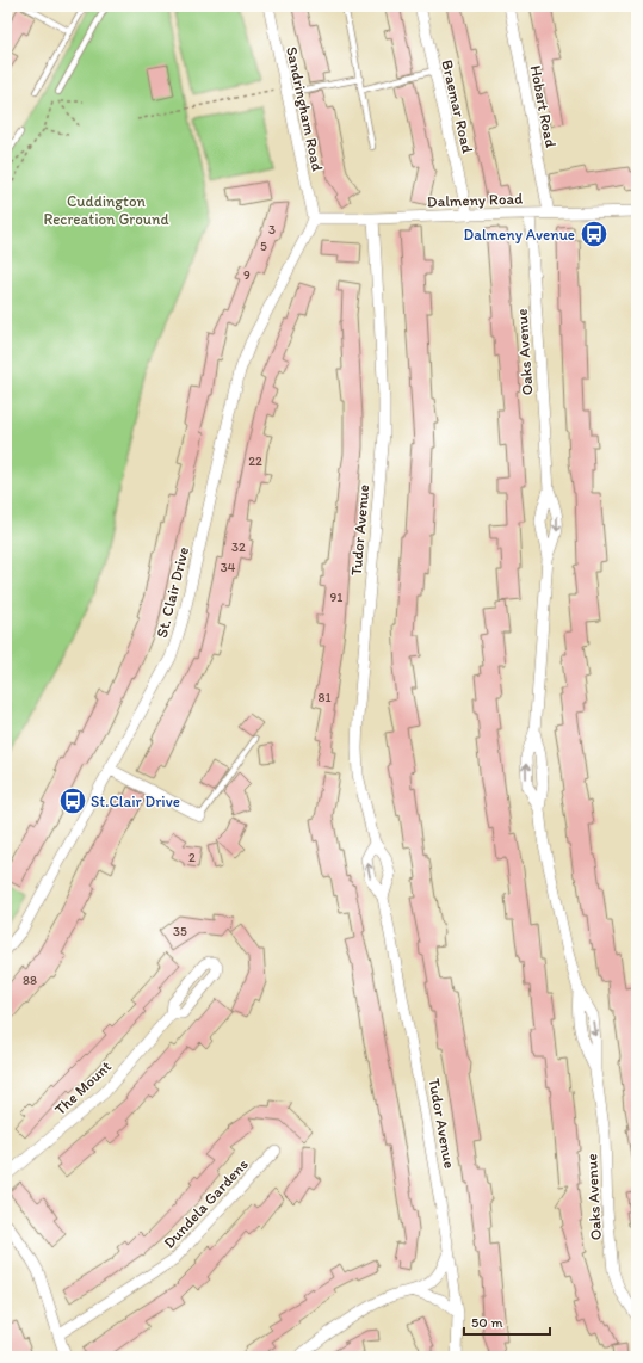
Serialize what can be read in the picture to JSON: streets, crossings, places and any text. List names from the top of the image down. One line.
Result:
{"streets":{"street":["Braemar Road","Hobart Road","Sandringham Road","Dalmeny Road","Oaks Avenue","Tudor Avenue","St. Clair Drive","The Mount","Dundela Gardens"]},"crossings":[["Braemar Road","Dalmeny Road"],["Hobart Road","Dalmeny Road"],["Sandringham Road","Dalmeny Road"],["Sandringham Road","St. Clair Drive"],["Dalmeny Road","Oaks Avenue"],["Dalmeny Road","Tudor Avenue"],["Dalmeny Road","St. Clair Drive"]],"parks":["Cuddington Recreation Ground"],"places":{"bus stop":["Dalmeny Avenue","St.Clair Drive"]},"house_numbers":["3","5","9","22","32","34","91","81","2","35","88"],"scale_bar":"50 m"}
